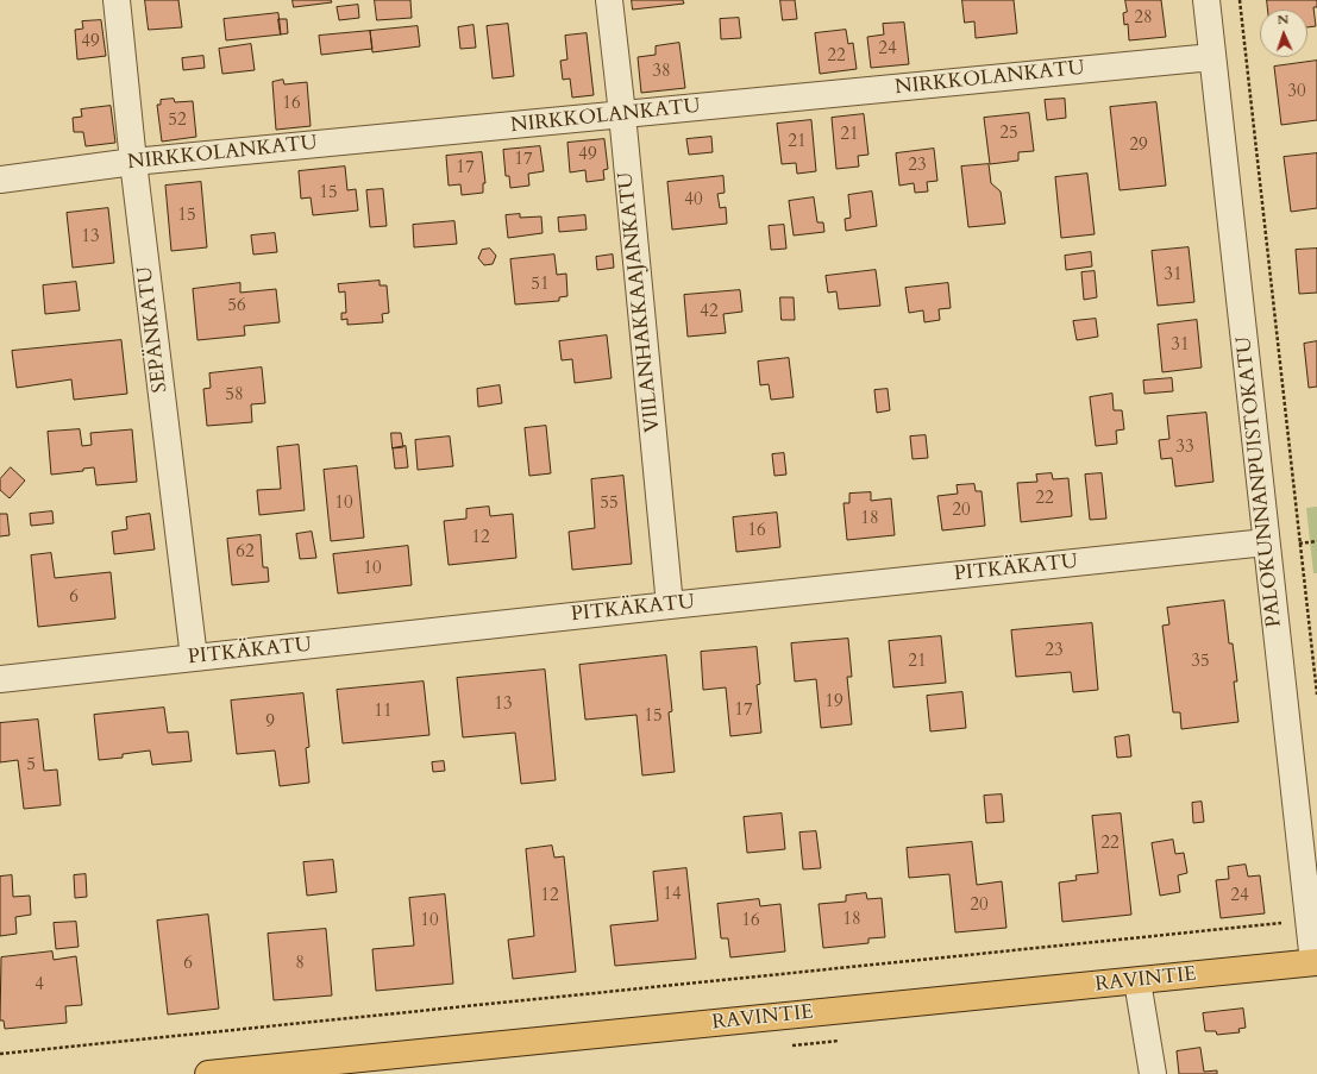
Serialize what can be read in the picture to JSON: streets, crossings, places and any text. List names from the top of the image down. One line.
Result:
{"streets":{"main road":["RAVINTIE"],"street":["NIRKKOLANKATU","VIILANHAKKAAJANKATU","SEPÄNKATU","PALOKUNNANPUISTOKATU","PITKÄKATU"]},"crossings":[["NIRKKOLANKATU","VIILANHAKKAAJANKATU"],["NIRKKOLANKATU","SEPÄNKATU"],["NIRKKOLANKATU","PALOKUNNANPUISTOKATU"],["VIILANHAKKAAJANKATU","PITKÄKATU"],["SEPÄNKATU","PITKÄKATU"],["PALOKUNNANPUISTOKATU","PITKÄKATU"],["PALOKUNNANPUISTOKATU","RAVINTIE"]],"house_numbers":["28","49","24","22","38","30","16","52","25","21","21","29","49","17","23","17","15","40","15","13","31","51","56","42","31","58","33","22","10","55","20","18","16","12","62","10","6","23","21","35","19","13","17","11","15","9","5","22","14","12","24","20","18","10","16","6","8","4"],"north":"top"}
